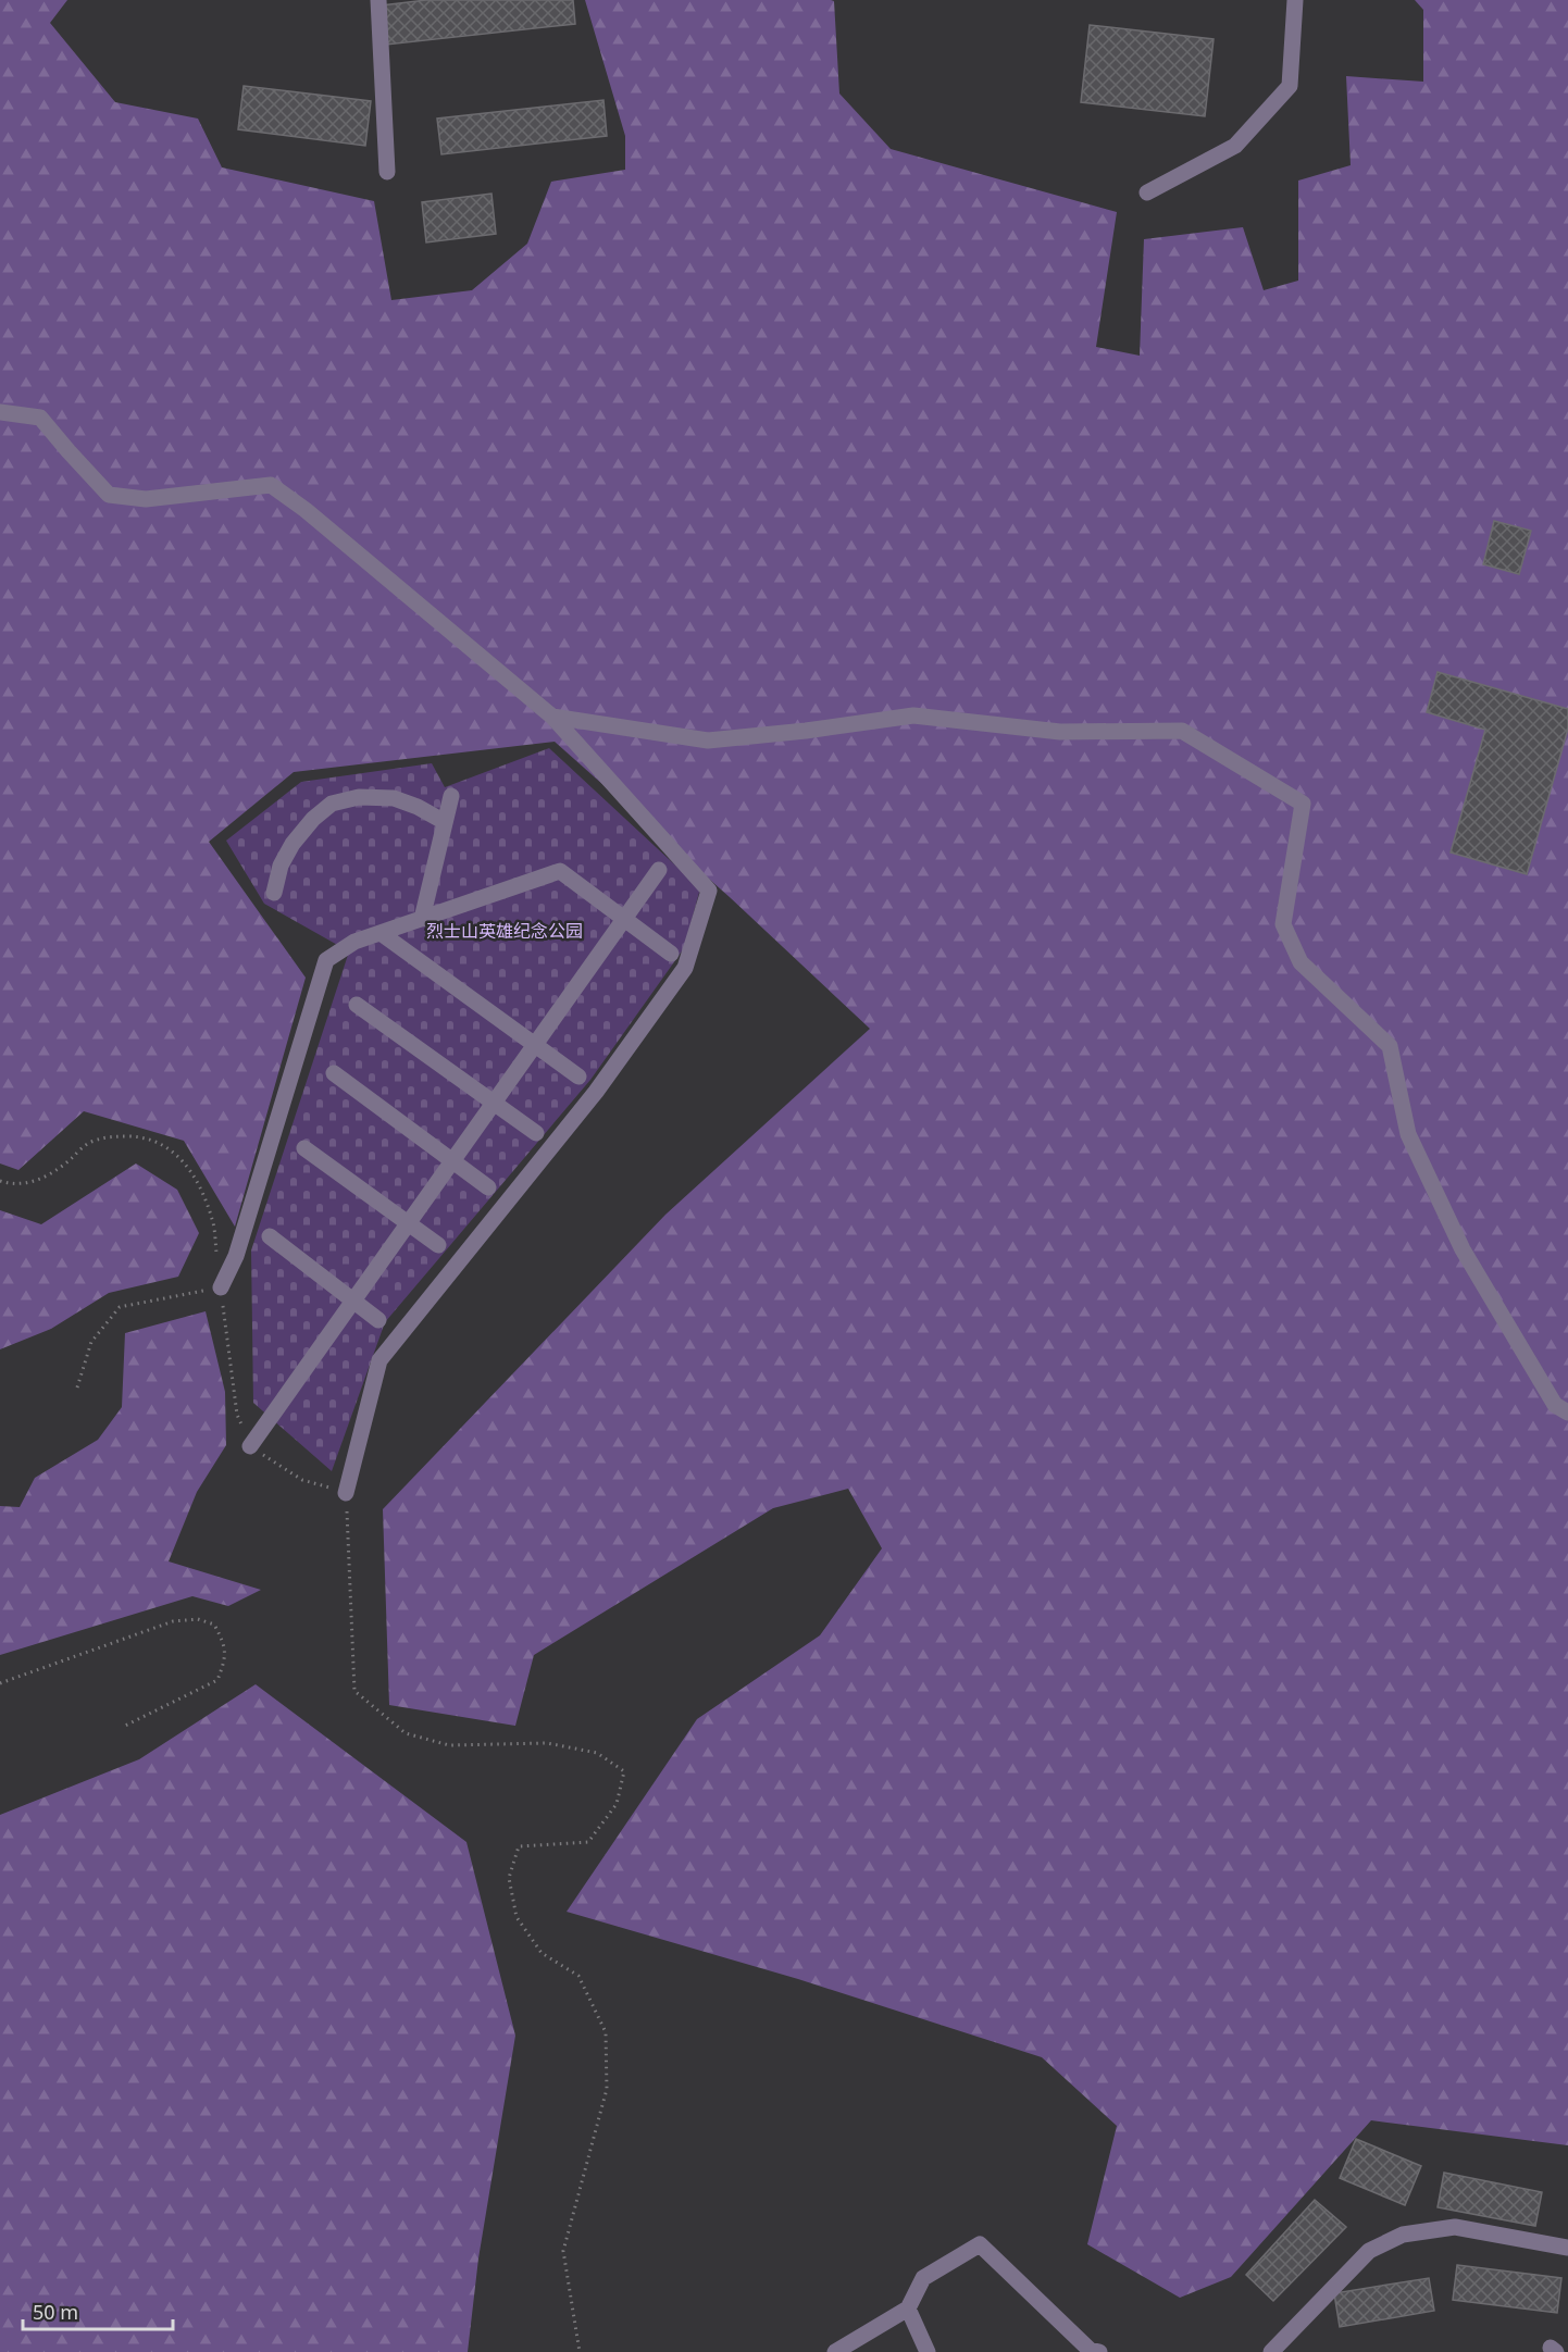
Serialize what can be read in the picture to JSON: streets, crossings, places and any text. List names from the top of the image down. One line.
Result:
{"parks":["烈士山英雄纪念公园"],"scale_bar":"50 m"}
